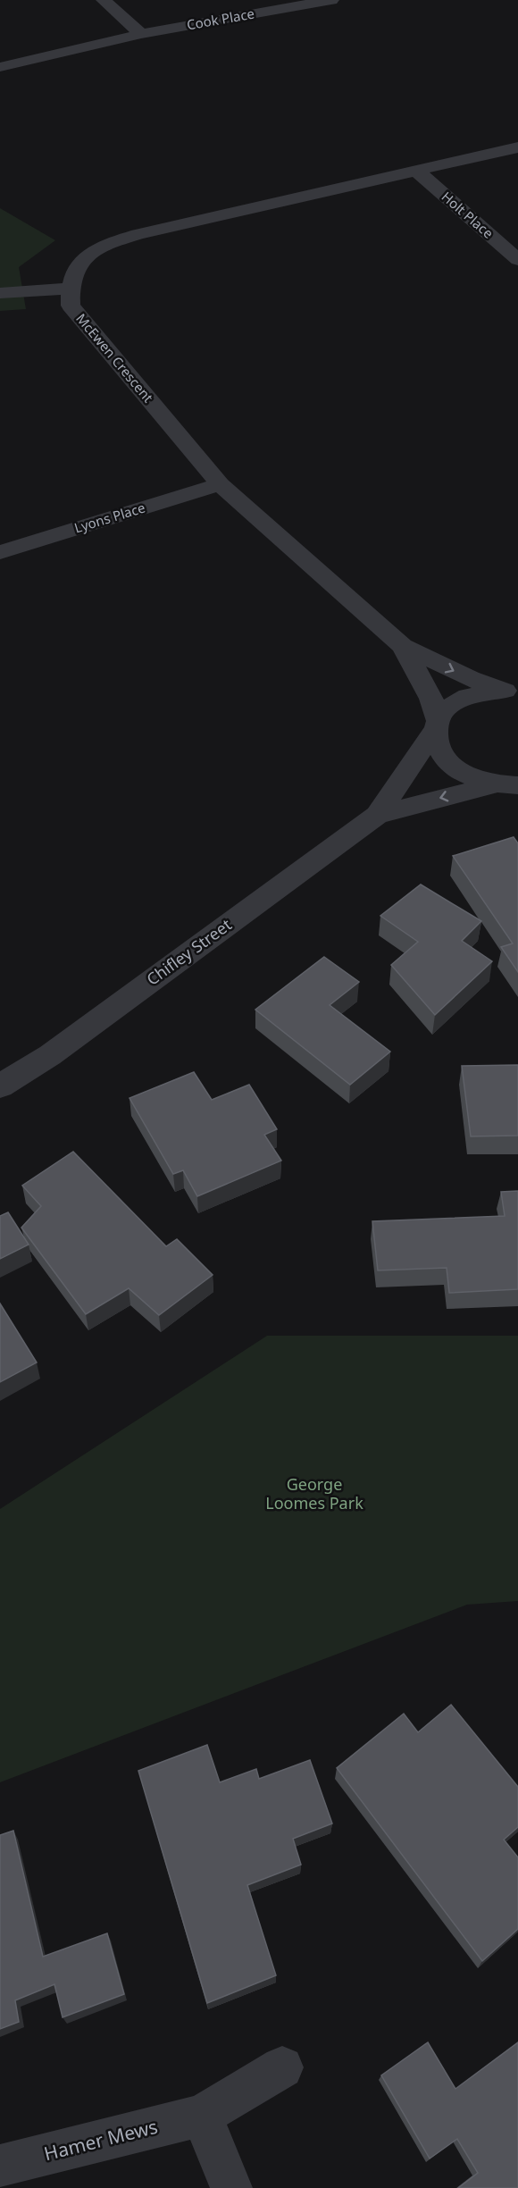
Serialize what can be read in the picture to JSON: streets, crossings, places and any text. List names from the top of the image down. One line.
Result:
{"streets":{"street":["Cook Place","Holt Place","McEwen Crescent","Lyons Place","Chifley Street","Hamer Mews"]},"crossings":[["McEwen Crescent","Lyons Place"],["McEwen Crescent","Chifley Street"]],"parks":["George Loomes Park"]}
